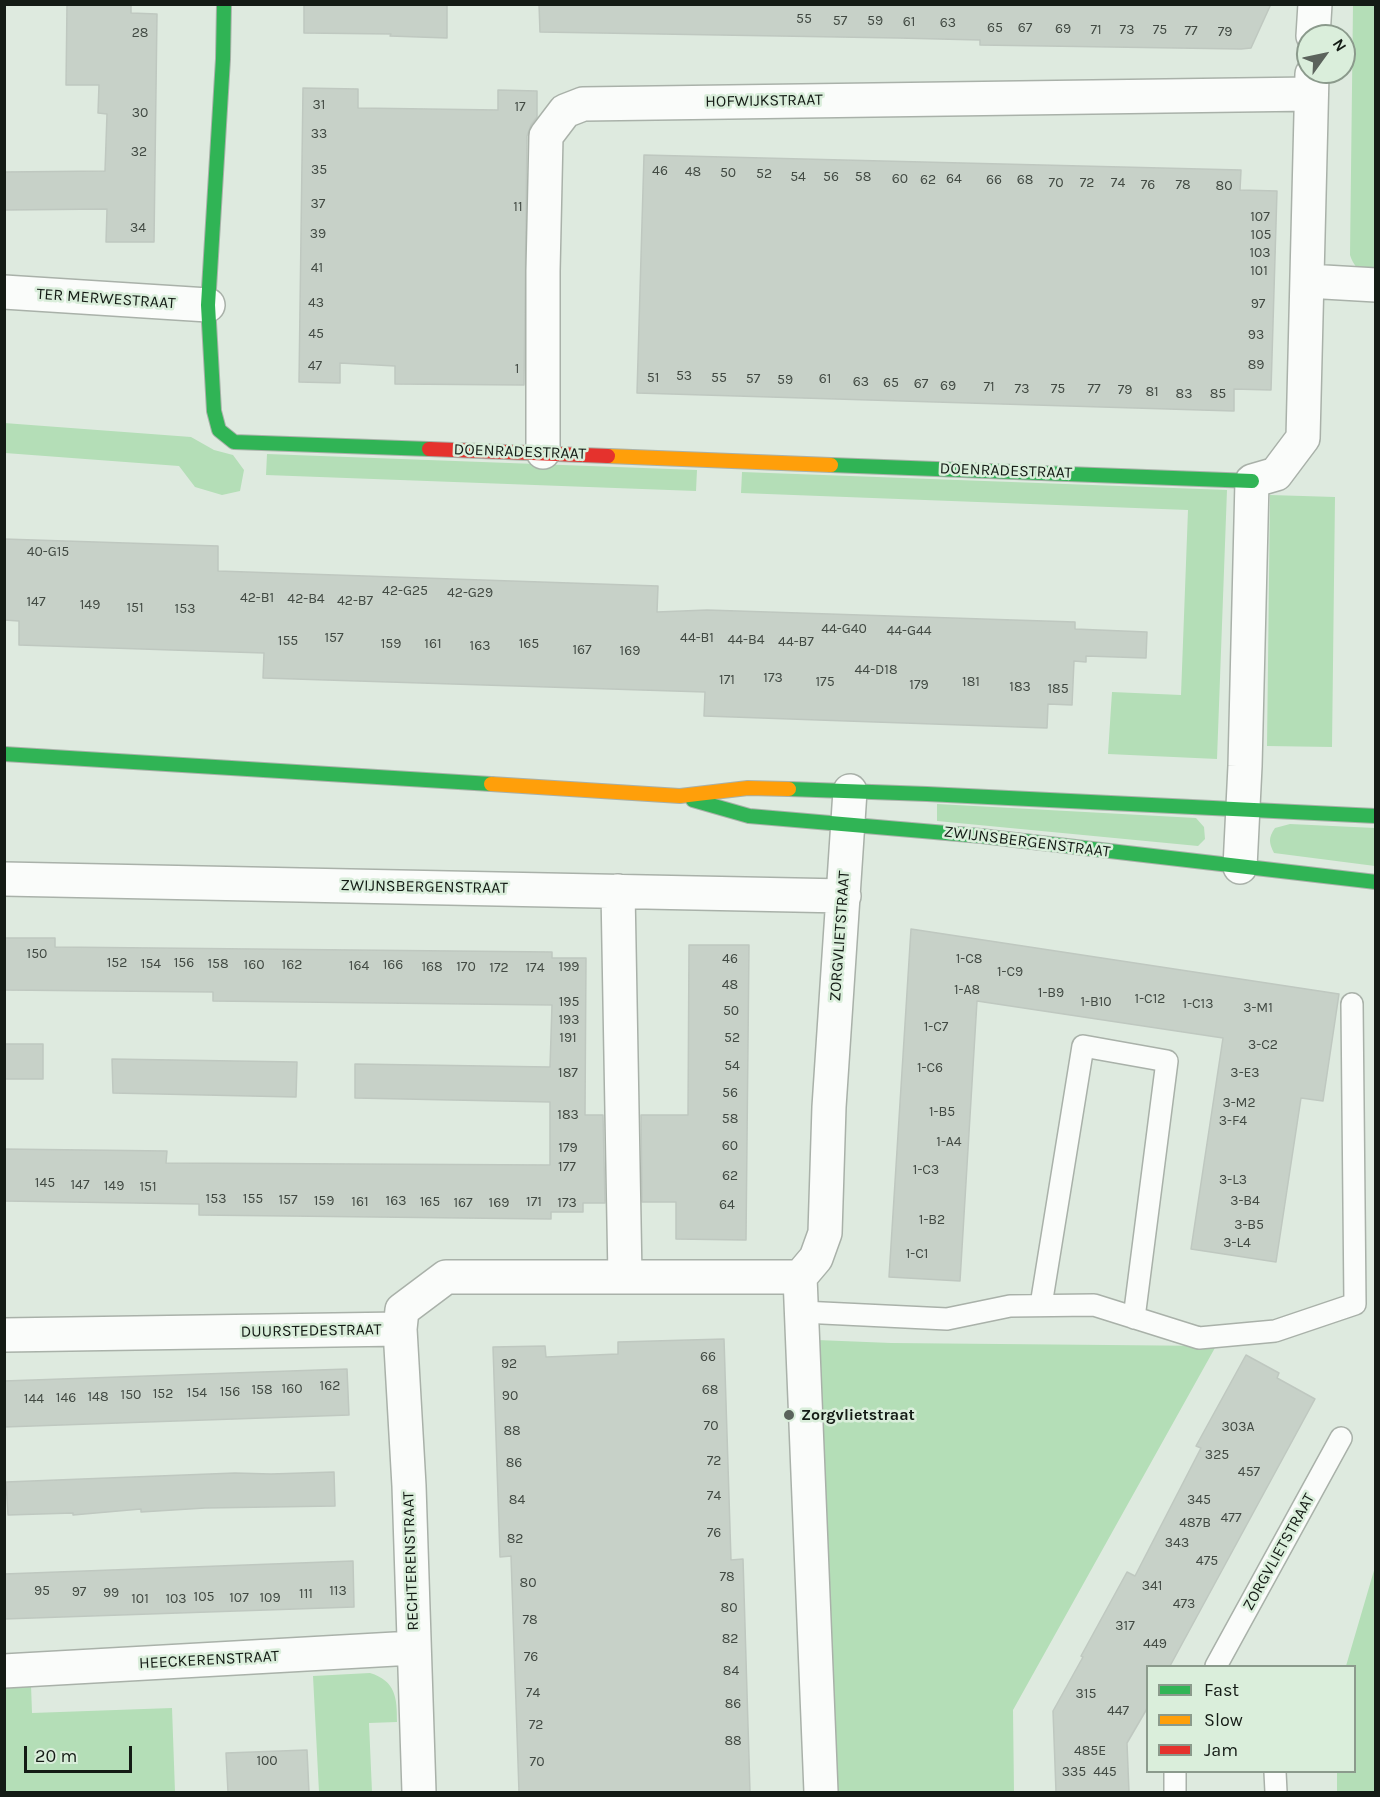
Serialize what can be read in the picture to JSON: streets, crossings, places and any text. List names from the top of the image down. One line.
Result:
{"streets":{"street":["HOFWIJKSTRAAT","TER MERWESTRAAT","DOENRADESTRAAT","ZWIJNSBERGENSTRAAT","ZORGVLIETSTRAAT","DUURSTEDESTRAAT","RECHTERENSTRAAT","HEECKERENSTRAAT"]},"crossings":[["HOFWIJKSTRAAT","DOENRADESTRAAT"],["TER MERWESTRAAT","DOENRADESTRAAT"],["ZWIJNSBERGENSTRAAT","ZORGVLIETSTRAAT"],["ZORGVLIETSTRAAT","DUURSTEDESTRAAT"],["DUURSTEDESTRAAT","RECHTERENSTRAAT"],["RECHTERENSTRAAT","HEECKERENSTRAAT"]],"places":["Zorgvlietstraat"],"house_numbers":["55","57","59","61","63","65","67","69","71","73","75","77","79","28","31","17","30","33","32","35","46","48","50","52","54","56","58","60","64","62","66","68","70","72","74","76","78","80","37","11","107","34","39","105","103","41","101","43","97","45","93","89","47","1","53","51","55","57","61","59","63","65","67","69","71","73","75","77","79","81","83","85","40-G15","42-G25","42-G29","42-B1","42-B4","42-B7","147","149","151","153","44-G40","44-G44","157","44-B1","44-B4","155","44-B7","159","161","165","163","167","169","44-D18","173","171","175","181","179","183","185","150","46","1-C8","152","156","154","158","160","162","166","164","168","170","199","172","174","1-C9","48","1-A8","1-B9","1-C12","195","1-B10","1-C13","3-M1","50","193","1-C7","191","52","3-C2","54","1-C6","187","3-E3","56","3-M2","1-B5","183","58","3-F4","1-A4","60","179","177","1-C3","62","3-L3","145","147","149","151","153","155","157","159","163","3-B4","161","165","171","167","169","173","64","1-B2","3-B5","3-L4","1-C1","66","92","162","160","158","68","156","154","152","150","90","148","146","144","70","303A","88","325","72","86","457","74","84","345","477","487B","76","82","343","475","78","80","341","95","113","97","99","111","105","107","109","101","103","473","80","78","317","82","449","76","84","74","315","86","447","72","88","485E","100","70","335","445"],"legend":["Fast","Slow","Jam"],"scale_bar":"20 m","north":"top right"}
